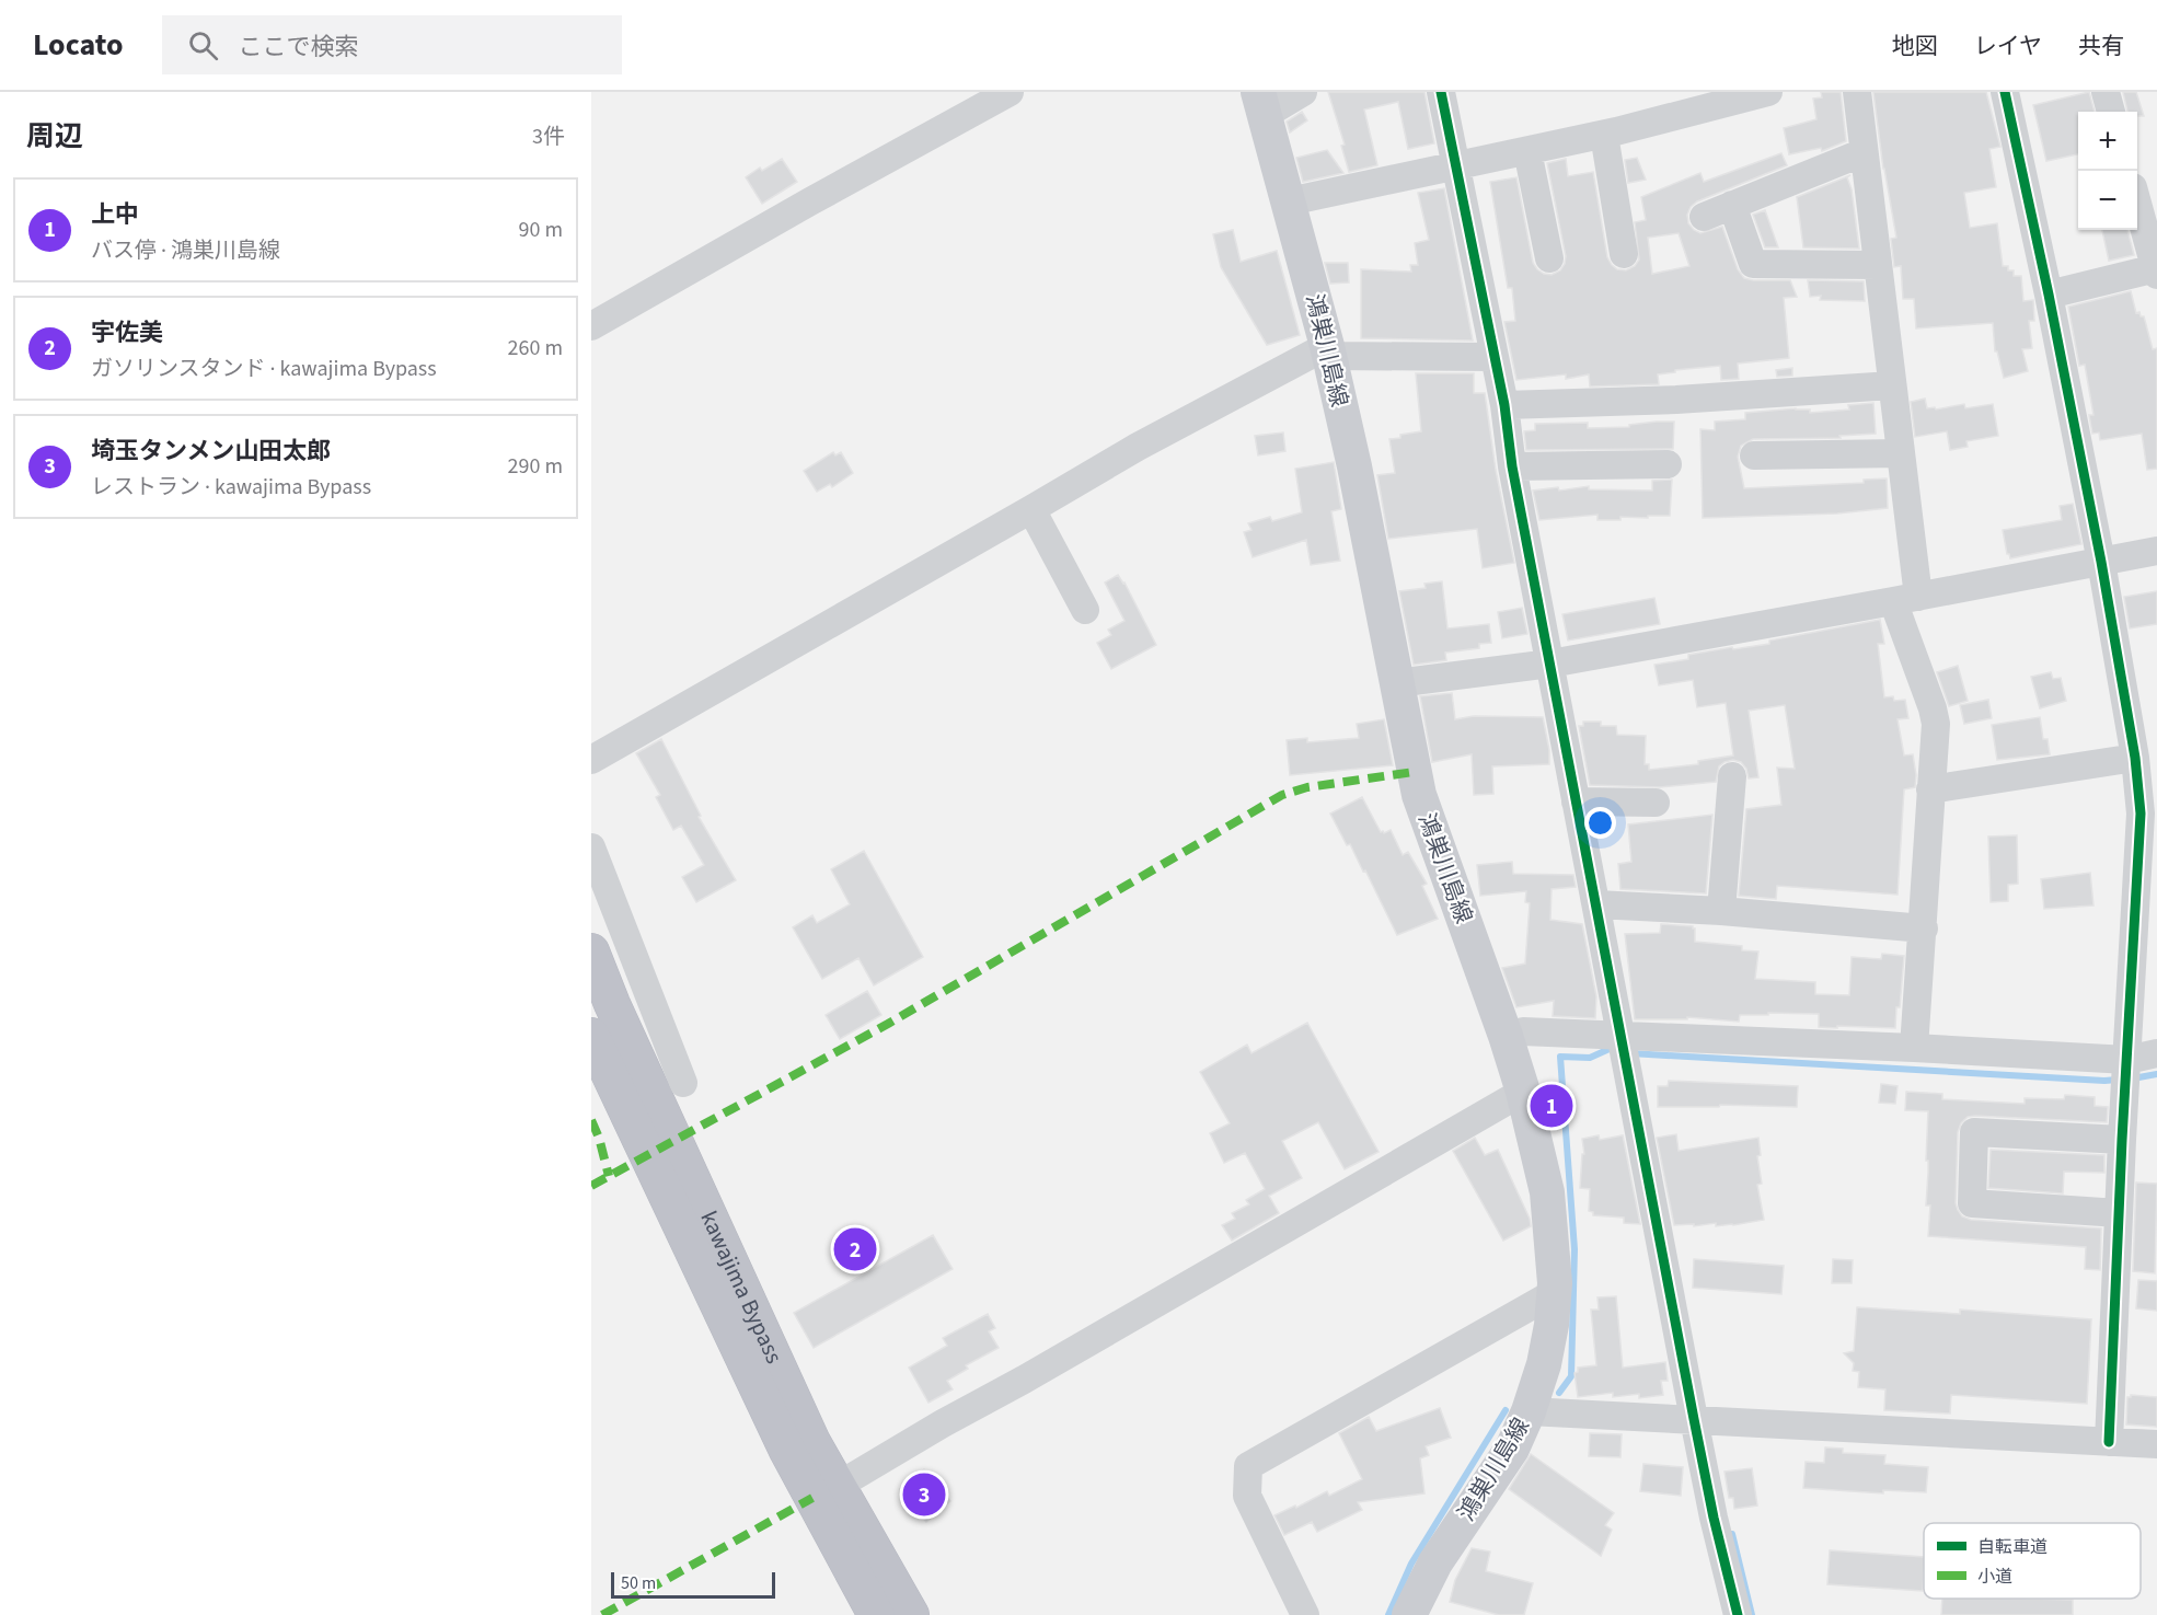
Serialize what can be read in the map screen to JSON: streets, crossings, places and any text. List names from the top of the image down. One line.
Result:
{"streets":{"highway":["kawajima Bypass"],"main road":["鴻巣川島線"]},"legend":["自転車道","小道"],"scale_bar":"50 m","page":{"header":"Locato","search":"ここで検索","nav":["地図","レイヤ","共有"],"heading":["周辺","3件"],"map_buttons":["+","−"],"list":[{"mark":"1","name":"上中","note":"バス停 · 鴻巣川島線","value":"90 m"},{"mark":"2","name":"宇佐美","note":"ガソリンスタンド · kawajima Bypass","value":"260 m"},{"mark":"3","name":"埼玉タンメン山田太郎","note":"レストラン · kawajima Bypass","value":"290 m"}],"pins":["1","2","3"],"scale":"50 m"}}
